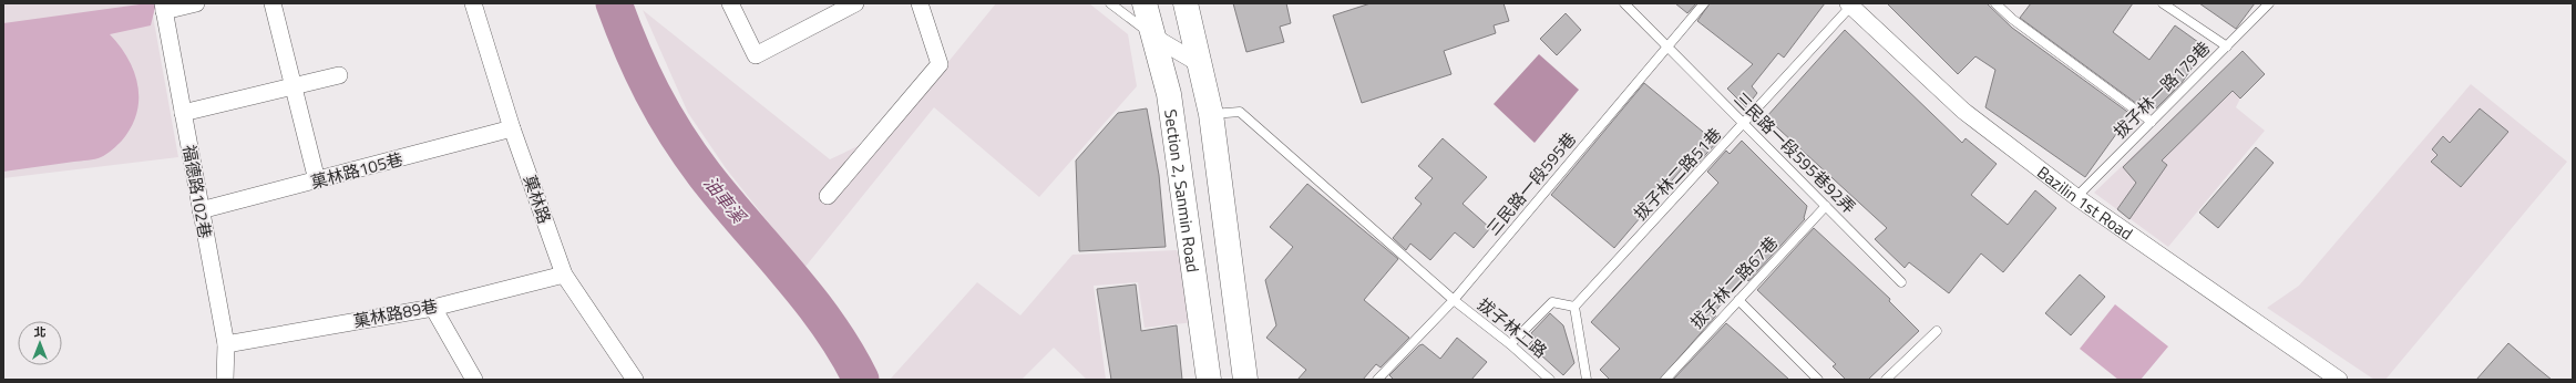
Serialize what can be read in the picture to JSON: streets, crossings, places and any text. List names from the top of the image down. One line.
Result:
{"streets":{"main road":["Section 2, Sanmin Road"],"street":["菓林路105巷","福德路102巷","菓林路","Bazilin 1st Road","菓林路89巷"],"lane":["拔子林一路179巷","三民路一段595巷92弄","拔子林二路51巷","三民路一段595巷","拔子林二路67巷","拔子林二路"]},"crossings":[["拔子林一路179巷","Bazilin 1st Road"],["三民路一段595巷92弄","拔子林二路51巷"],["三民路一段595巷92弄","三民路一段595巷"],["三民路一段595巷92弄","拔子林二路67巷"],["菓林路105巷","福德路102巷"],["菓林路105巷","菓林路"],["拔子林二路51巷","Bazilin 1st Road"],["三民路一段595巷","拔子林二路"],["福德路102巷","菓林路89巷"],["菓林路","菓林路89巷"]],"water":["油車溪"],"north":"top"}
